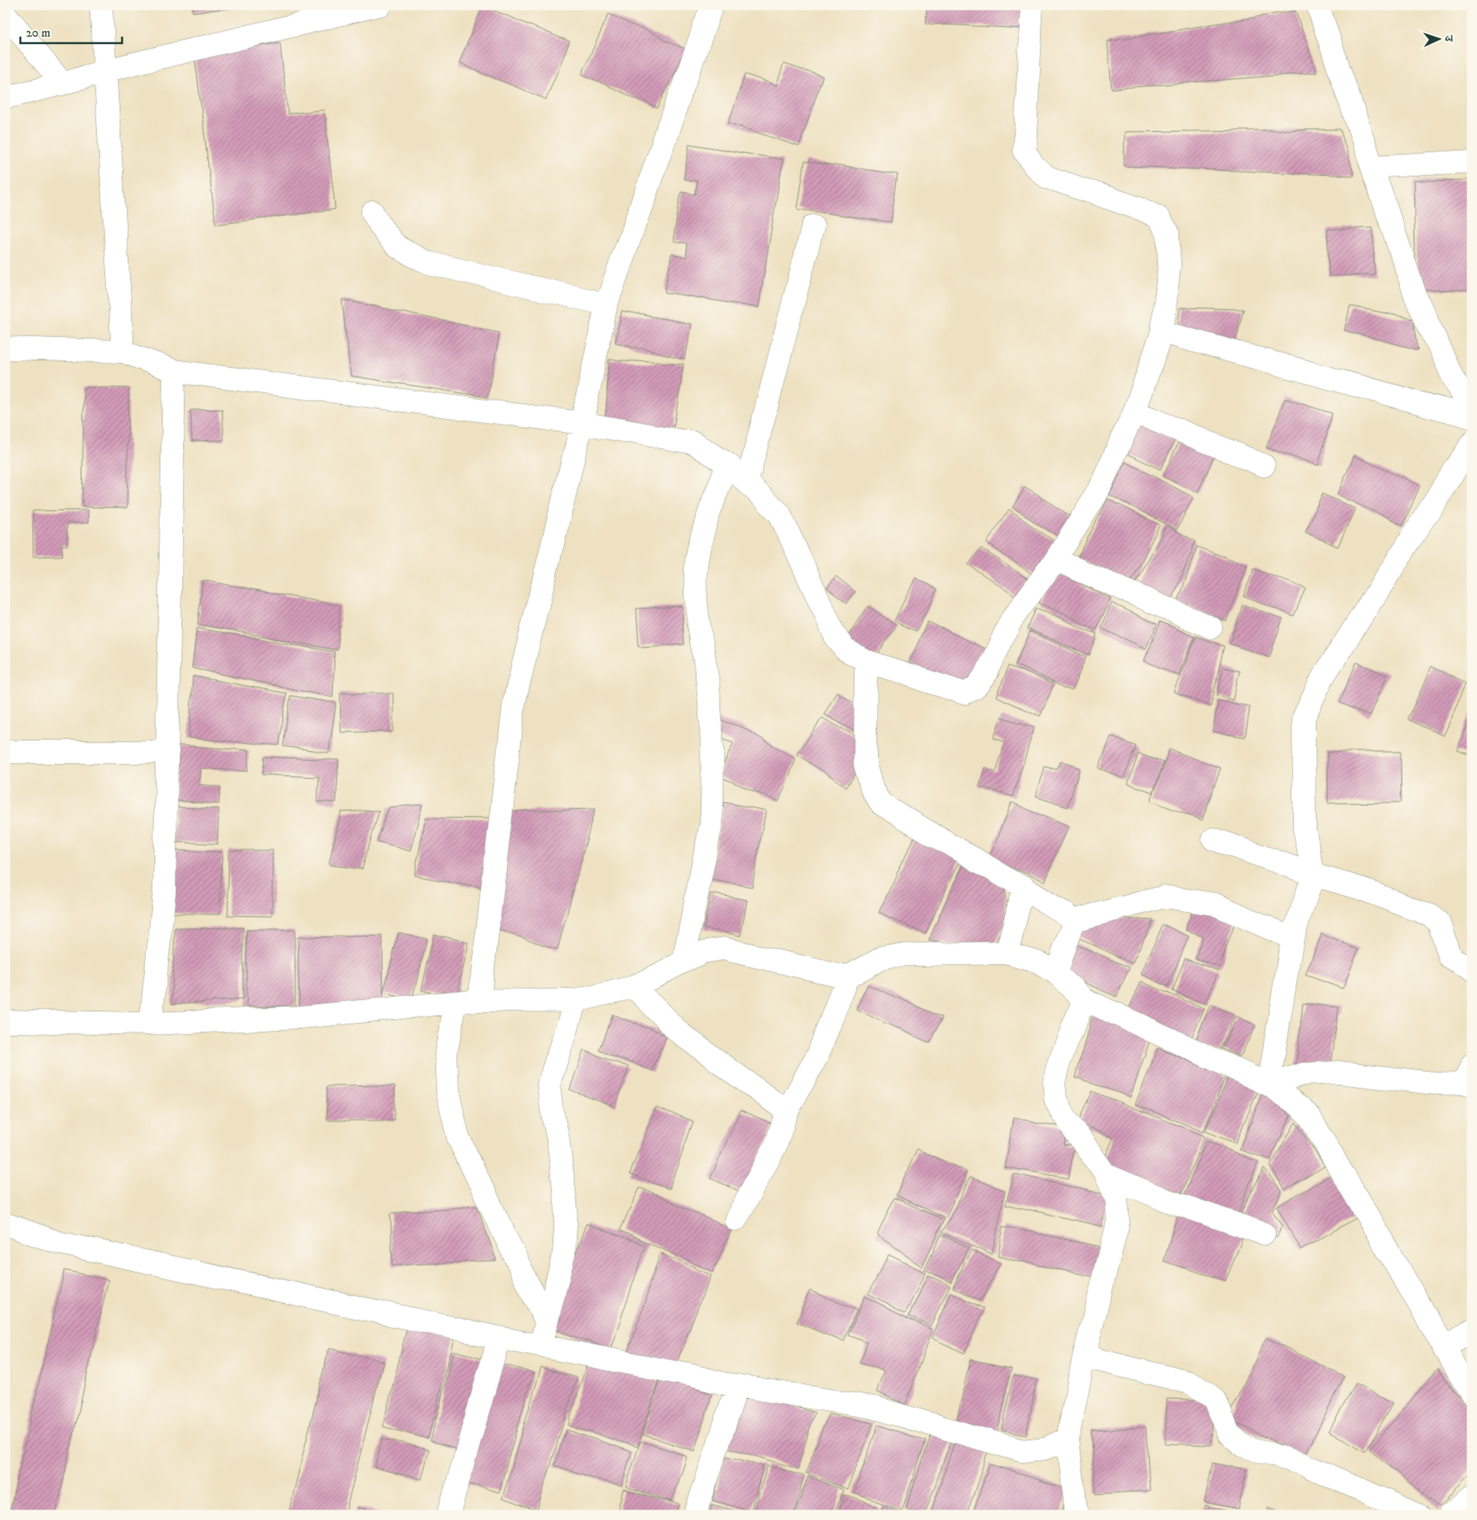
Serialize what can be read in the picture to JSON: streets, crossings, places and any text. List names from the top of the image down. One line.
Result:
{"scale_bar":"20 m","north":"right"}
